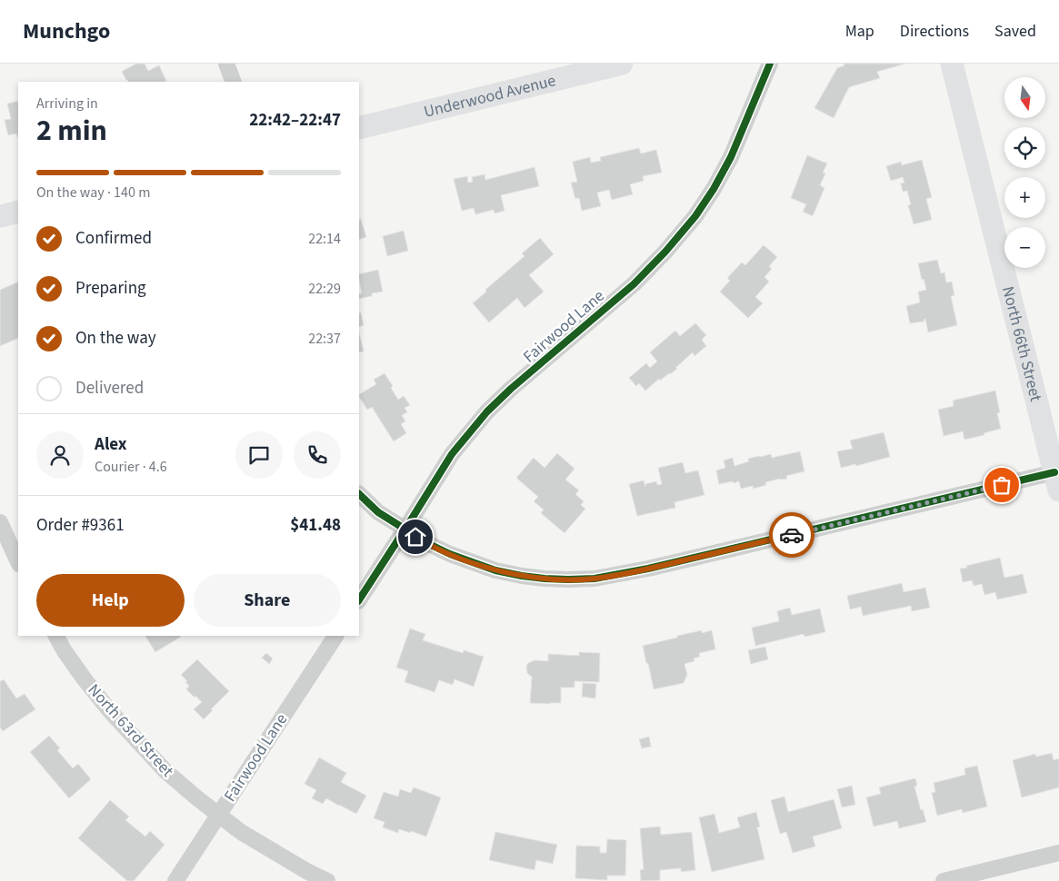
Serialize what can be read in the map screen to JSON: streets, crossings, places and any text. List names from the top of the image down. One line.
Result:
{"streets":{"street":["Underwood Avenue","Fairwood Lane","North 66th Street","North 63rd Street"]},"crossings":[["Fairwood Lane","North 63rd Street"]],"north":"bottom","page":{"header":"Munchgo","nav":["Map","Directions","Saved"],"map_buttons":["+","−"],"heading":["2 min","Arriving in","22:42–22:47"],"panel":["Alex","Courier · 4.6","Order #9361","$41.48"],"bar":"On the way · 140 m","list":[["Confirmed","22:14"],["Preparing","22:29"],["On the way","22:37"],"Delivered"],"buttons":["Help","Share"]}}
